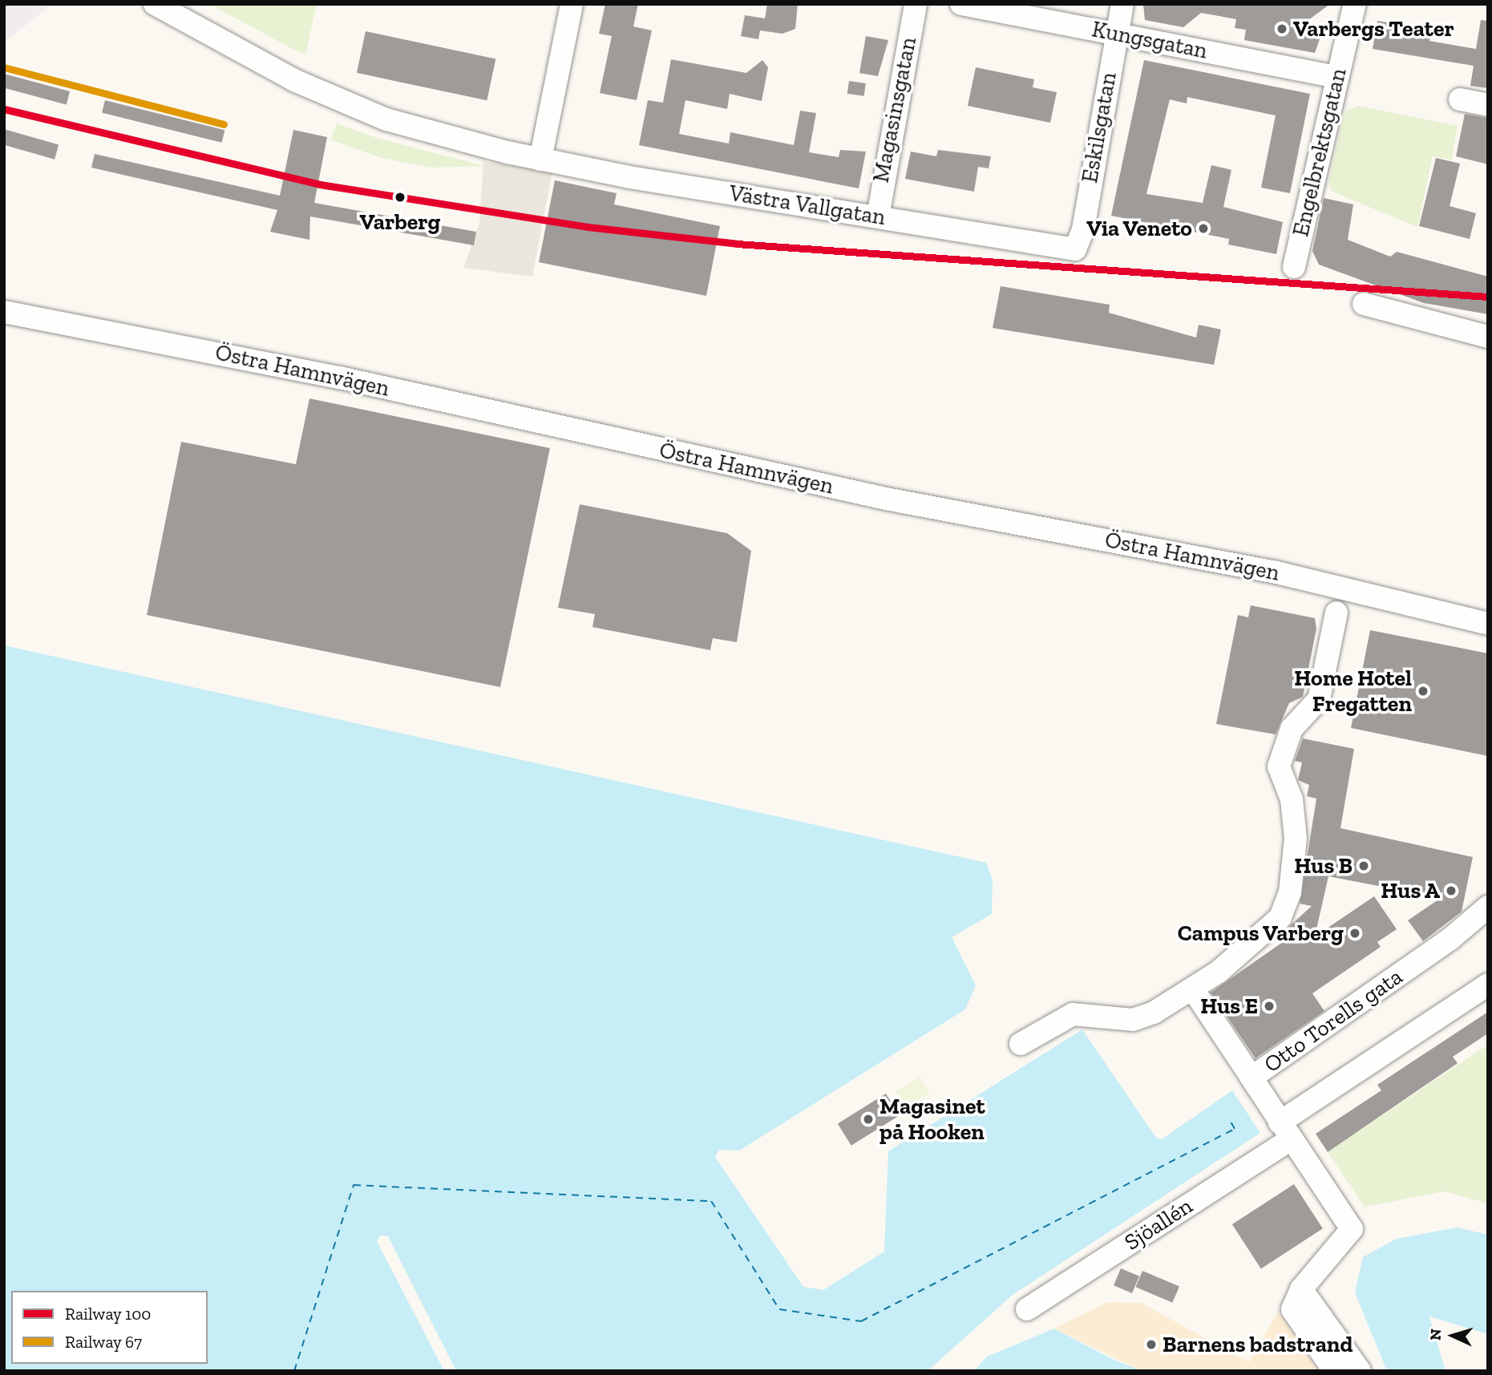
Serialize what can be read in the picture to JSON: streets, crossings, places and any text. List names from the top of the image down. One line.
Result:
{"streets":{"street":["Kungsgatan","Magasinsgatan","Eskilsgatan","Engelbrektsgatan","Västra Vallgatan","Östra Hamnvägen","Otto Torells gata","Sjöallén"]},"crossings":[["Kungsgatan","Eskilsgatan"],["Kungsgatan","Engelbrektsgatan"],["Magasinsgatan","Västra Vallgatan"],["Eskilsgatan","Västra Vallgatan"],["Otto Torells gata","Sjöallén"]],"places":["Varbergs Teater","Varberg","Via Veneto","Home Hotel Fregatten","Hus B","Hus A","Campus Varberg","Hus E","Magasinet på Hooken","Barnens badstrand"],"lines":["rail line 67","rail line 100"],"legend":["Railway 100","Railway 67"],"north":"left"}
